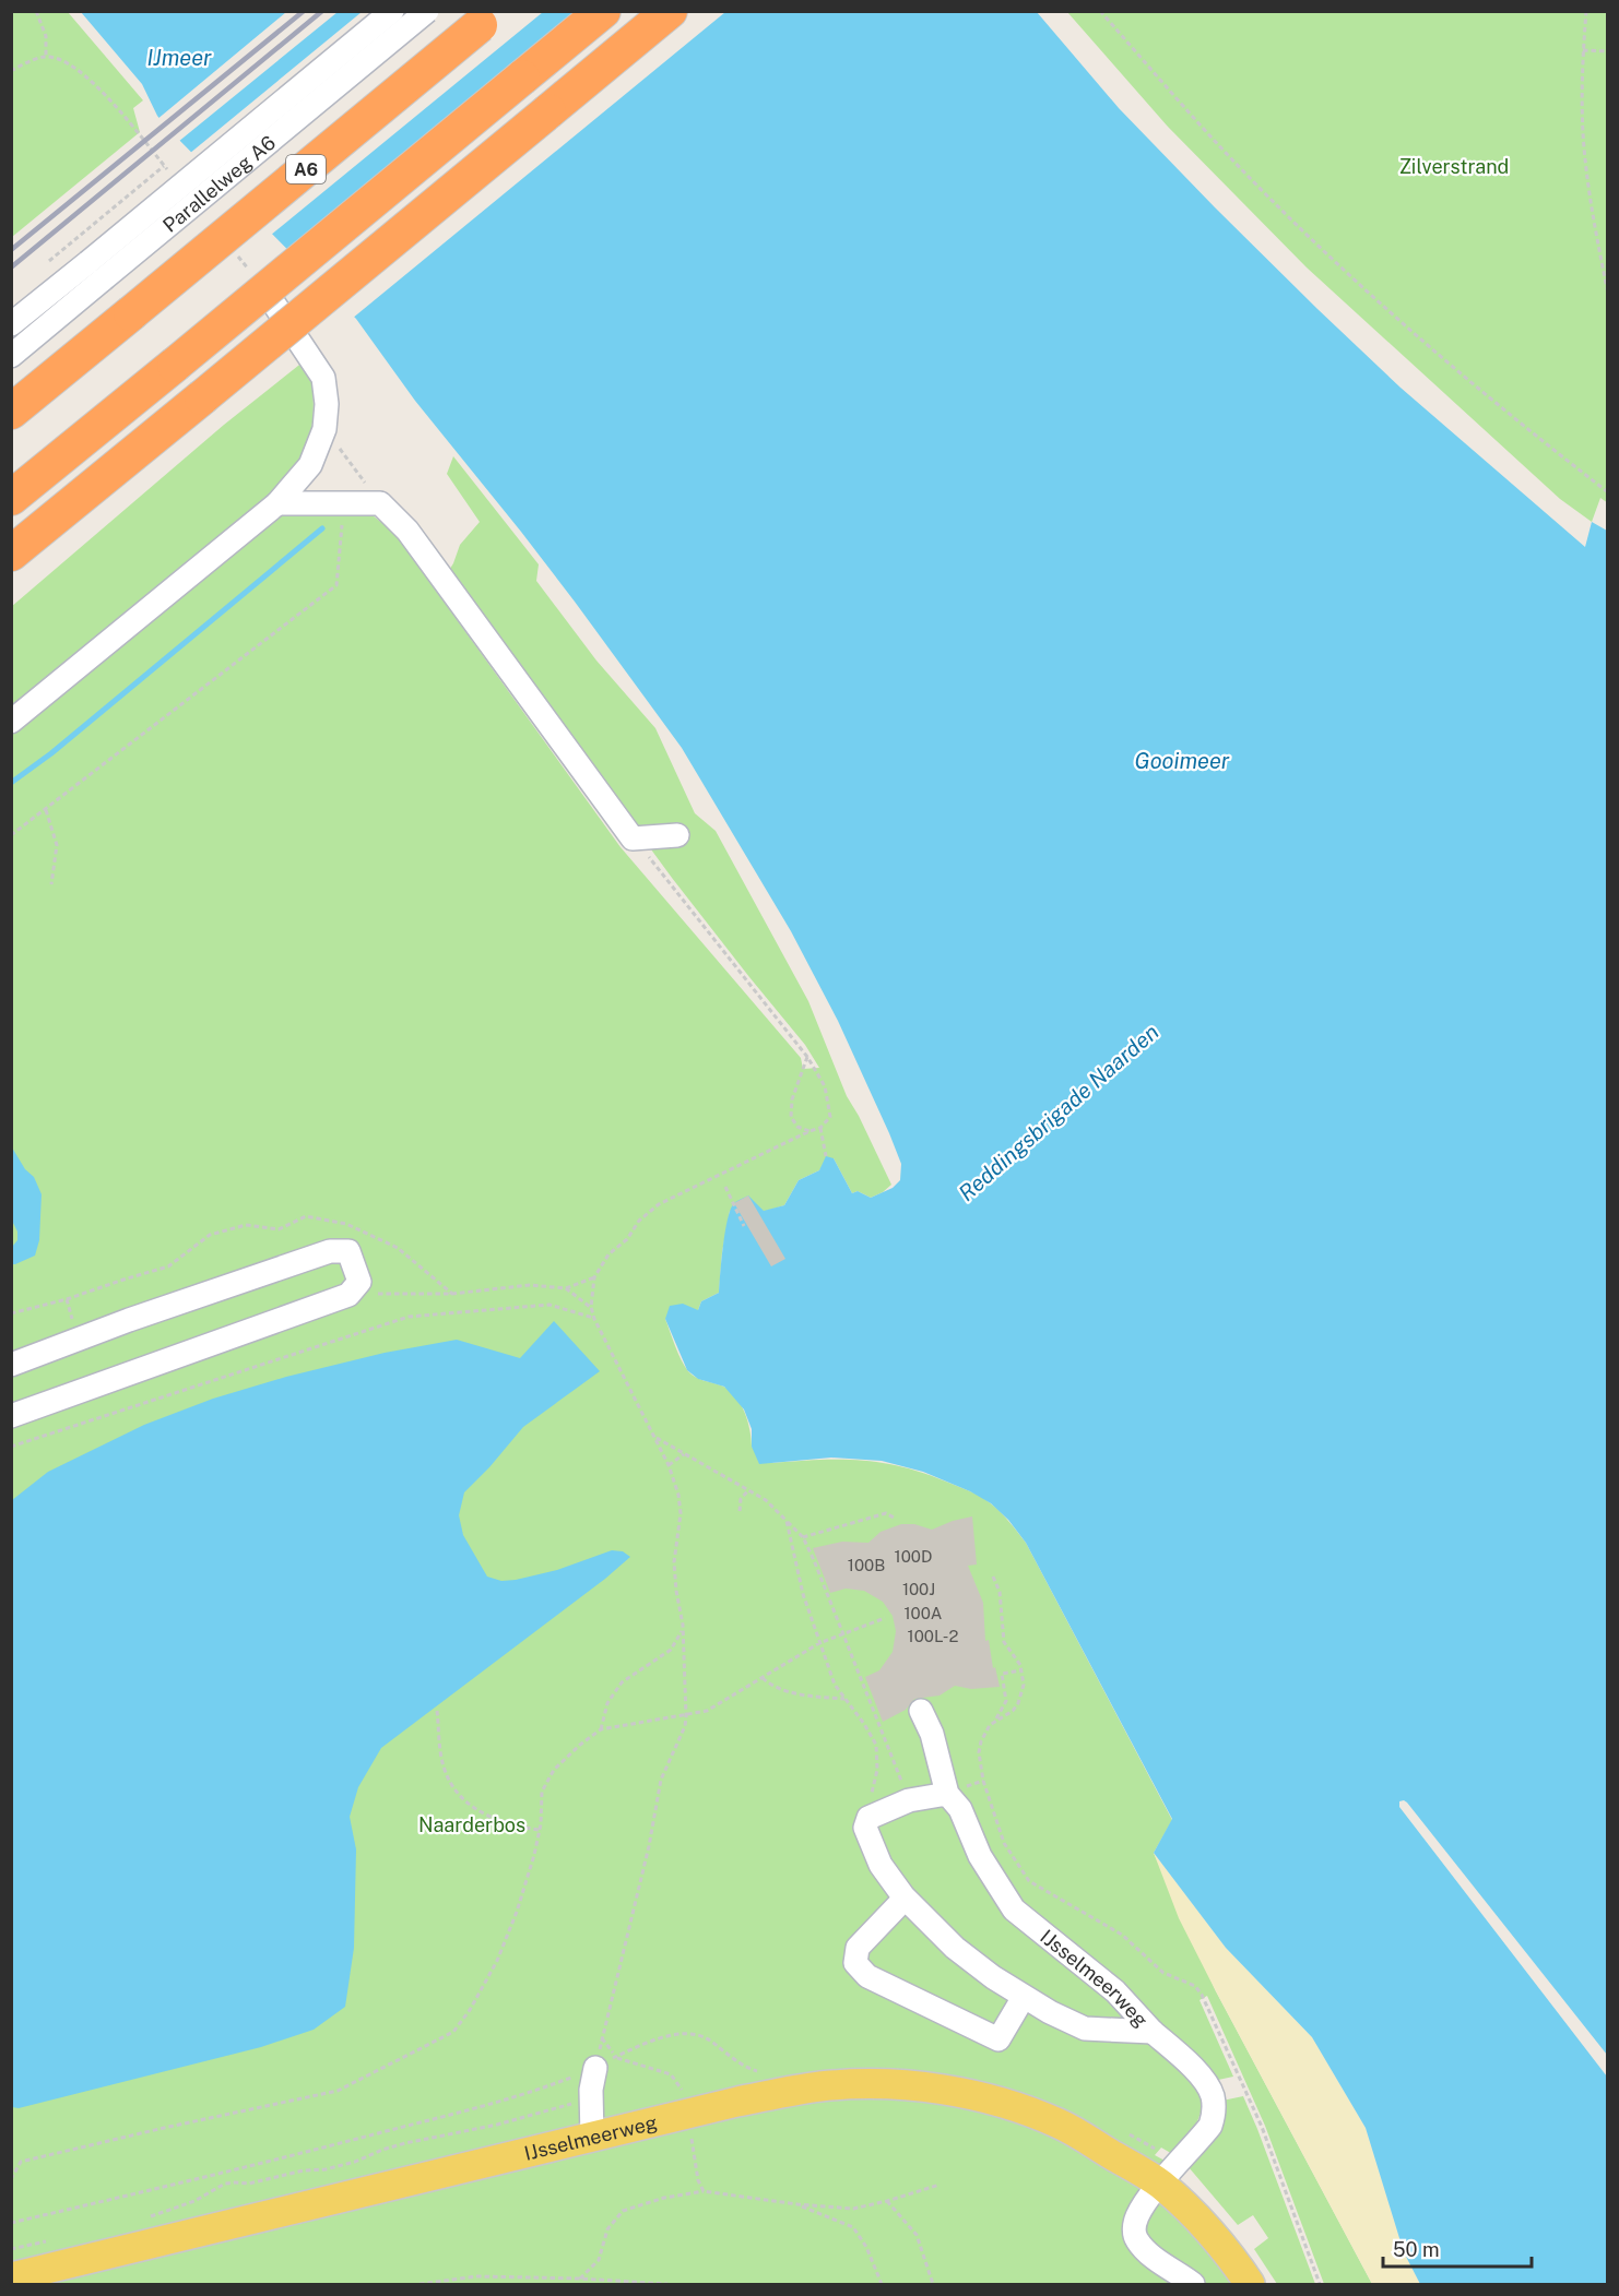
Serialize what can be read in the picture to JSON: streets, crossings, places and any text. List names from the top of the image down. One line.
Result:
{"streets":{"highway":["A6"],"main road":["IJsselmeerweg"],"street":["Parallelweg A6"]},"water":["IJmeer","Gooimeer","Reddingsbrigade Naarden"],"parks":["Zilverstrand","Naarderbos"],"house_numbers":["100D","100B","100J","100A","100L-2"],"scale_bar":"50 m"}
